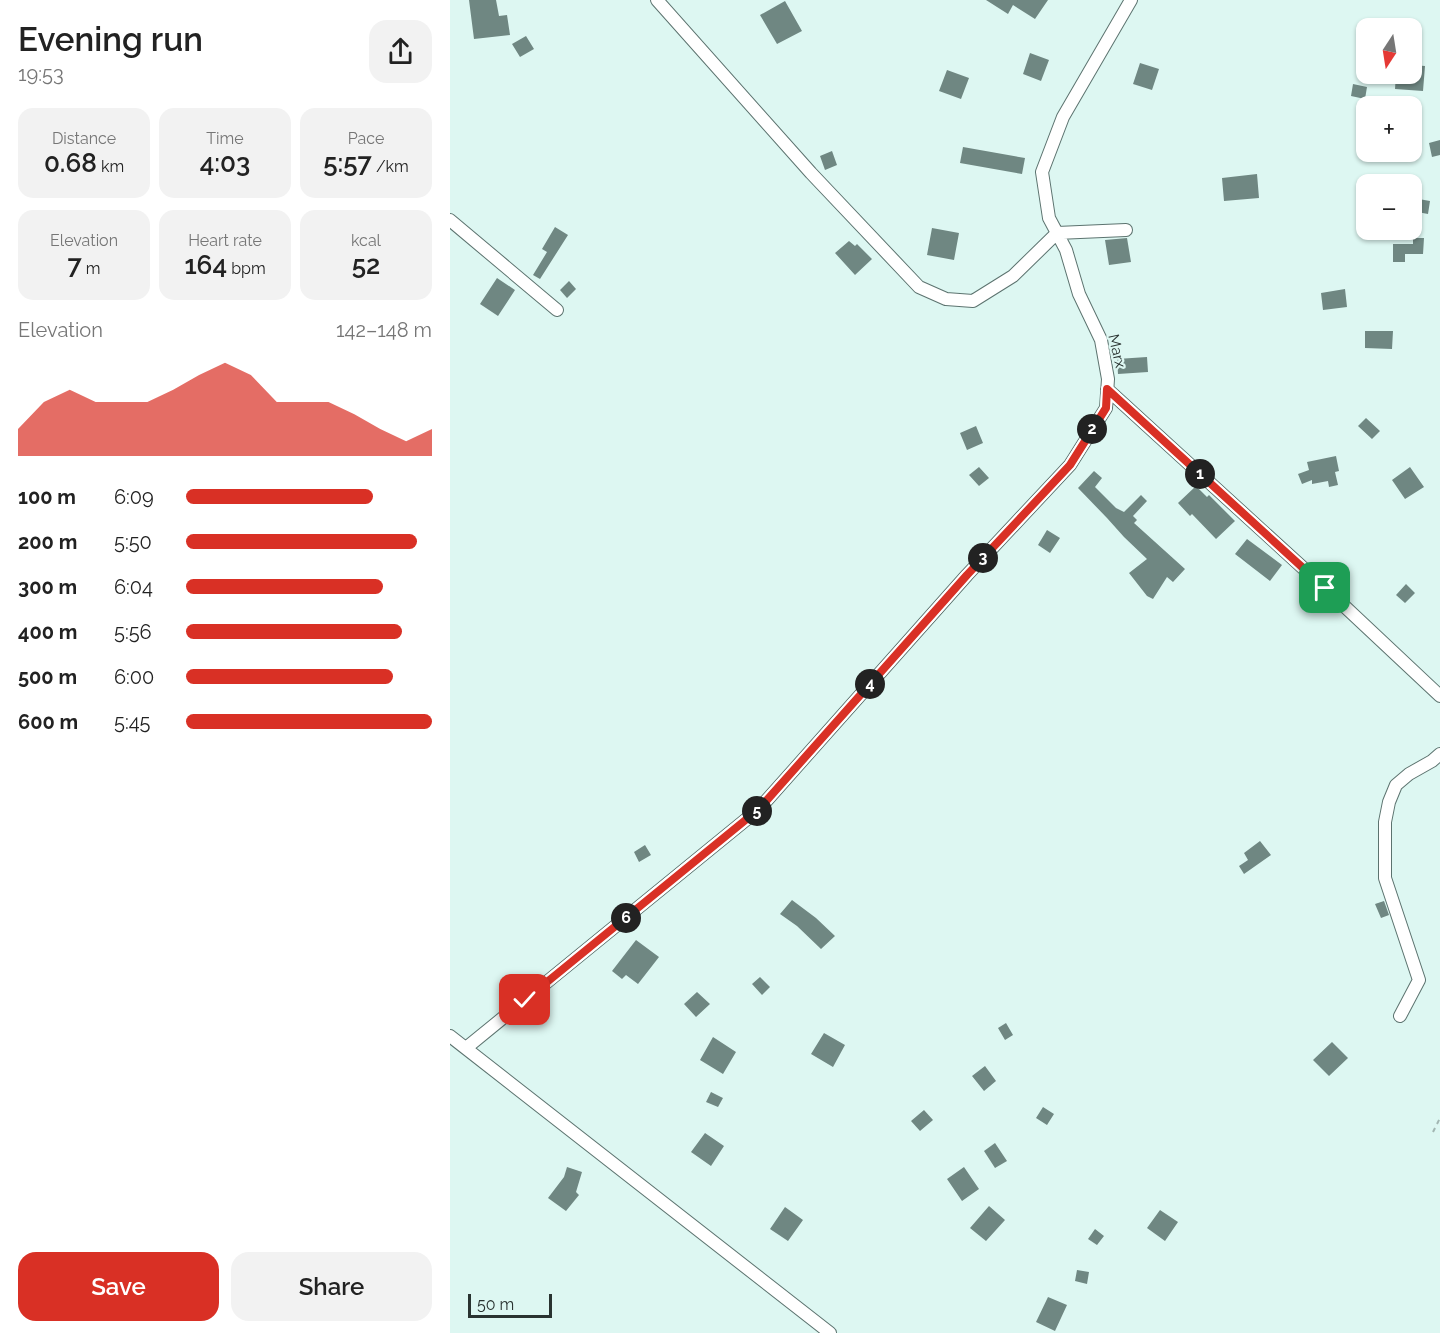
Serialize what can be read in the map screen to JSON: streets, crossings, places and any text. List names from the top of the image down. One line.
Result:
{"streets":{"street":["Marx"]},"scale_bar":"50 m","north":"bottom","page":{"heading":["Evening run","19:53"],"map_buttons":["+","−"],"stats":[["Distance","0.68 km"],["Time","4:03"],["Pace","5:57 /km"],["Elevation","7 m"],["Heart rate","164 bpm"],["kcal","52"]],"chart":["Elevation","142–148 m"],"pins":["2","1","3","4","5","6"],"list":[{"name":"100 m","note":"6:09"},{"name":"200 m","note":"5:50"},{"name":"300 m","note":"6:04"},{"name":"400 m","note":"5:56"},{"name":"500 m","note":"6:00"},{"name":"600 m","note":"5:45"}],"buttons":["Save","Share"],"scale":"50 m"}}
